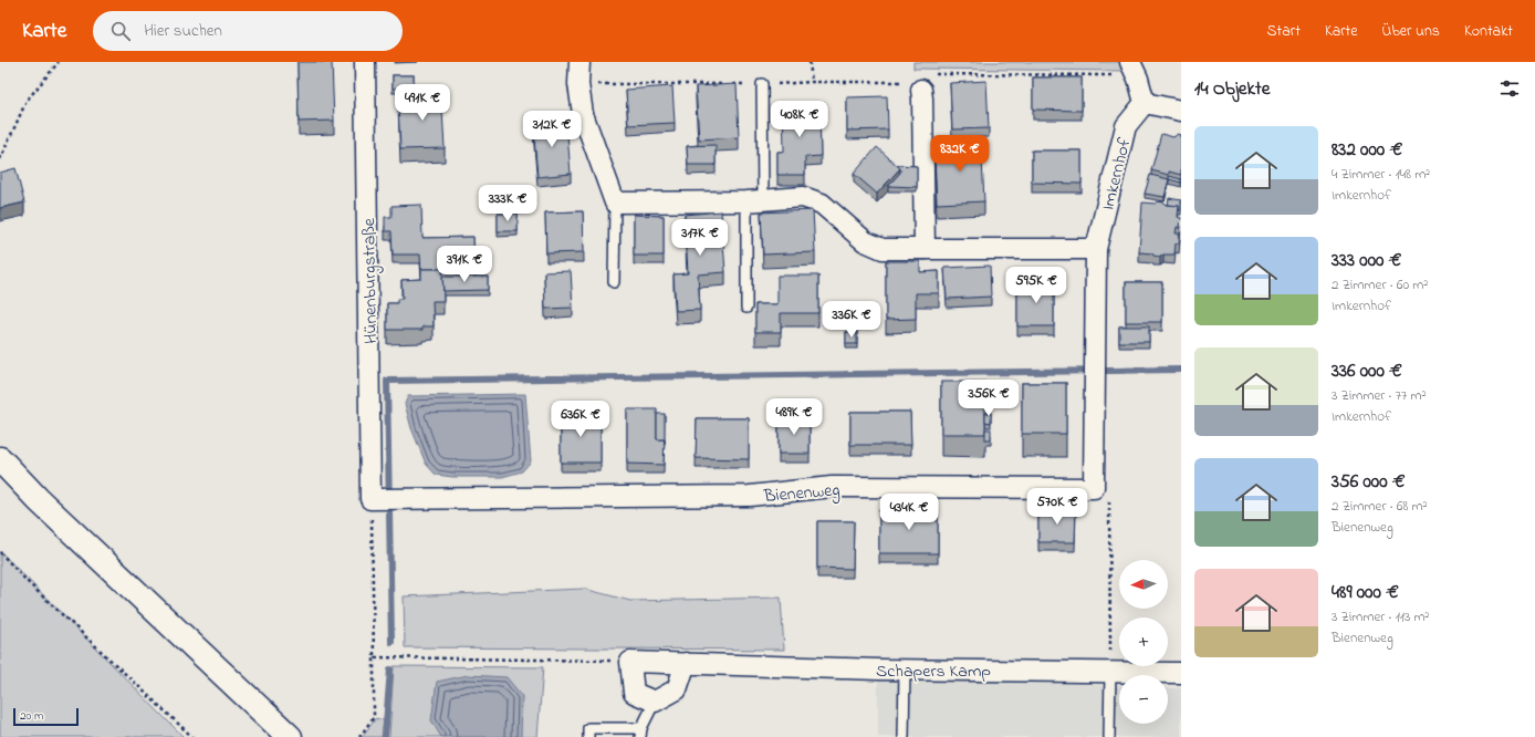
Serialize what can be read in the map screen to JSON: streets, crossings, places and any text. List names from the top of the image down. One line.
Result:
{"streets":{"street":["Imkernhof","Hünenburgstraße","Bienenweg","Schapers Kamp"]},"crossings":[["Imkernhof","Bienenweg"],["Hünenburgstraße","Bienenweg"]],"scale_bar":"20 m","north":"left","page":{"header":"Karte","search":"Hier suchen","nav":["Start","Karte","Über uns","Kontakt"],"heading":"14 Objekte","price":["491K €","408K €","312K €","832K €","333K €","317K €","391K €","595K €","336K €","356K €","489K €","636K €","570K €","434K €"],"list":[{"name":"832 000 €","note":"4 Zimmer · 148 m² · Imkernhof"},{"name":"333 000 €","note":"2 Zimmer · 60 m² · Imkernhof"},{"name":"336 000 €","note":"3 Zimmer · 77 m² · Imkernhof"},{"name":"356 000 €","note":"2 Zimmer · 68 m² · Bienenweg"},{"name":"489 000 €","note":"3 Zimmer · 113 m² · Bienenweg"}],"map_buttons":["+","−"],"scale":"20 m"}}
